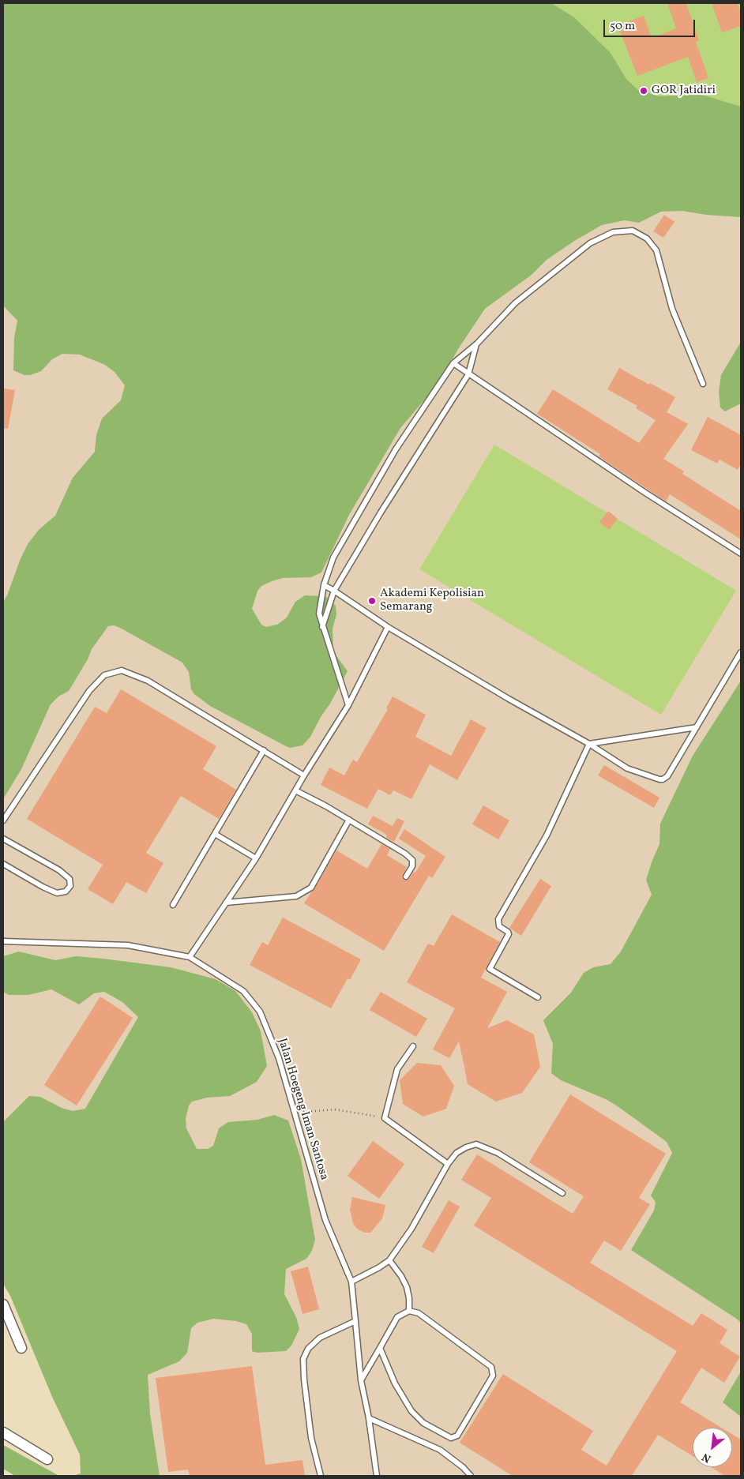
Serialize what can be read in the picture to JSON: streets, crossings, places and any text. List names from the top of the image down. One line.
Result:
{"streets":{"lane":["Jalan Hoegeng Iman Santosa"]},"places":["GOR Jatidiri","Akademi Kepolisian Semarang"],"scale_bar":"50 m","north":"bottom left"}
